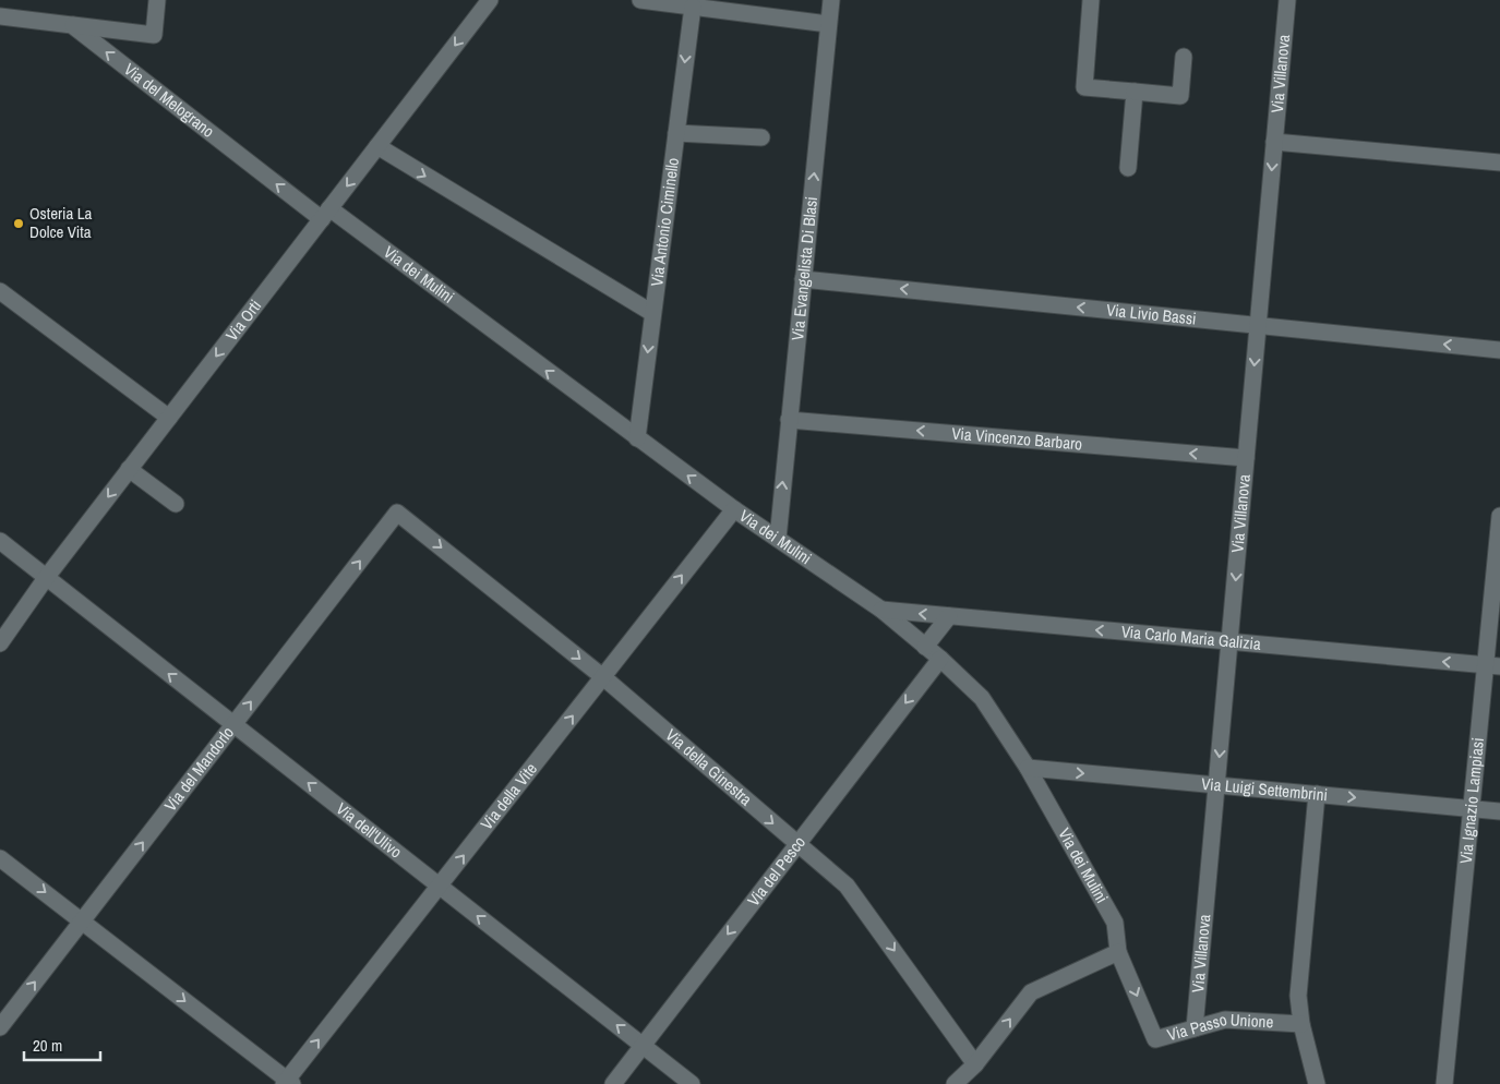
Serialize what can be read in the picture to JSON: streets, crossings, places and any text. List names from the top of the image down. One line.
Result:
{"streets":{"street":["Via Villanova","Via del Melograno","Via Antonio Ciminello","Via Evangelista Di Blasi","Via dei Mulini","Via Livio Bassi","Via Orti","Via Vincenzo Barbaro","Via Carlo Maria Galizia","Via della Ginestra","Via del Mandorlo","Via Luigi Settembrini","Via della Vite","Via Ignazio Lampiasi","Via dell'Ulivo","Via del Pesco","Via Passo Unione"]},"crossings":[["Via Villanova","Via Livio Bassi"],["Via Villanova","Via Vincenzo Barbaro"],["Via Villanova","Via Carlo Maria Galizia"],["Via Villanova","Via Luigi Settembrini"],["Via Villanova","Via Passo Unione"],["Via del Melograno","Via dei Mulini"],["Via del Melograno","Via Orti"],["Via Antonio Ciminello","Via dei Mulini"],["Via Evangelista Di Blasi","Via dei Mulini"],["Via Evangelista Di Blasi","Via Livio Bassi"],["Via Evangelista Di Blasi","Via Vincenzo Barbaro"],["Via dei Mulini","Via Orti"],["Via dei Mulini","Via Carlo Maria Galizia"],["Via dei Mulini","Via Luigi Settembrini"],["Via dei Mulini","Via della Vite"],["Via dei Mulini","Via del Pesco"],["Via dei Mulini","Via Passo Unione"],["Via Orti","Via dell'Ulivo"],["Via Carlo Maria Galizia","Via Ignazio Lampiasi"],["Via della Ginestra","Via del Mandorlo"],["Via della Ginestra","Via della Vite"],["Via della Ginestra","Via del Pesco"],["Via del Mandorlo","Via dell'Ulivo"],["Via Luigi Settembrini","Via Ignazio Lampiasi"],["Via della Vite","Via dell'Ulivo"],["Via dell'Ulivo","Via del Pesco"]],"one_way":["Via Villanova","Via del Melograno","Via Antonio Ciminello","Via Evangelista Di Blasi","Via Livio Bassi","Via Orti","Via Vincenzo Barbaro","Via Carlo Maria Galizia","Via della Ginestra","Via del Mandorlo","Via Luigi Settembrini","Via della Vite","Via dell'Ulivo","Via del Pesco"],"places":["Osteria La Dolce Vita"],"scale_bar":"20 m"}
